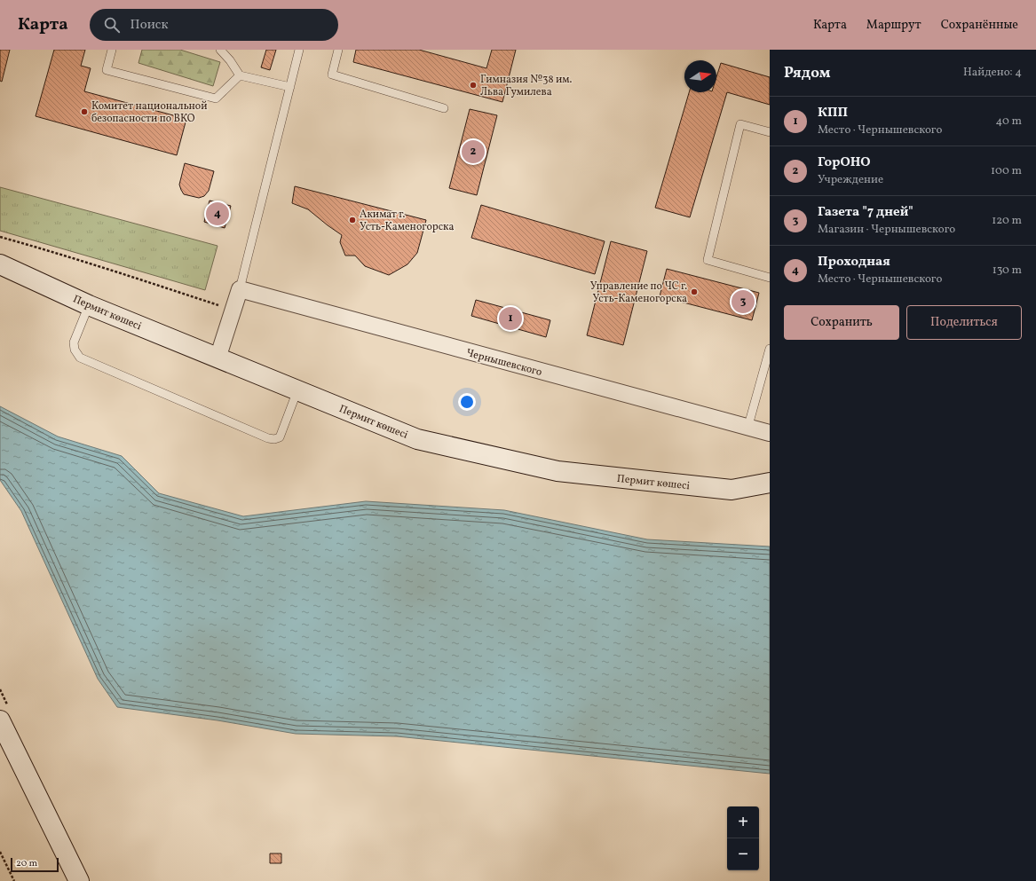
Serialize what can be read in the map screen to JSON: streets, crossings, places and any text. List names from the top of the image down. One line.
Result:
{"streets":{"main road":["Пермит көшесі"],"street":["Чернышевского"]},"places":["Гимназия №38 им. Льва Гумилева","Комитет национальной безопасности по ВКО","Акимат г. Усть-Каменогорска","Управление по ЧС г. Усть-Каменогорска"],"scale_bar":"20 m","north":"right","page":{"header":"Карта","search":"Поиск","nav":["Карта","Маршрут","Сохранённые"],"heading":["Рядом","Найдено: 4"],"list":[{"mark":"1","name":"КПП","note":"Место · Чернышевского","value":"40 m"},{"mark":"2","name":"ГорОНО","note":"Учреждение","value":"100 m"},{"mark":"3","name":"Газета \"7 дней\"","note":"Магазин · Чернышевского","value":"120 m"},{"mark":"4","name":"Проходная","note":"Место · Чернышевского","value":"130 m"}],"pins":["2","4","3","1"],"buttons":["Сохранить","Поделиться"],"map_buttons":["+","−"],"scale":"20 m"}}
